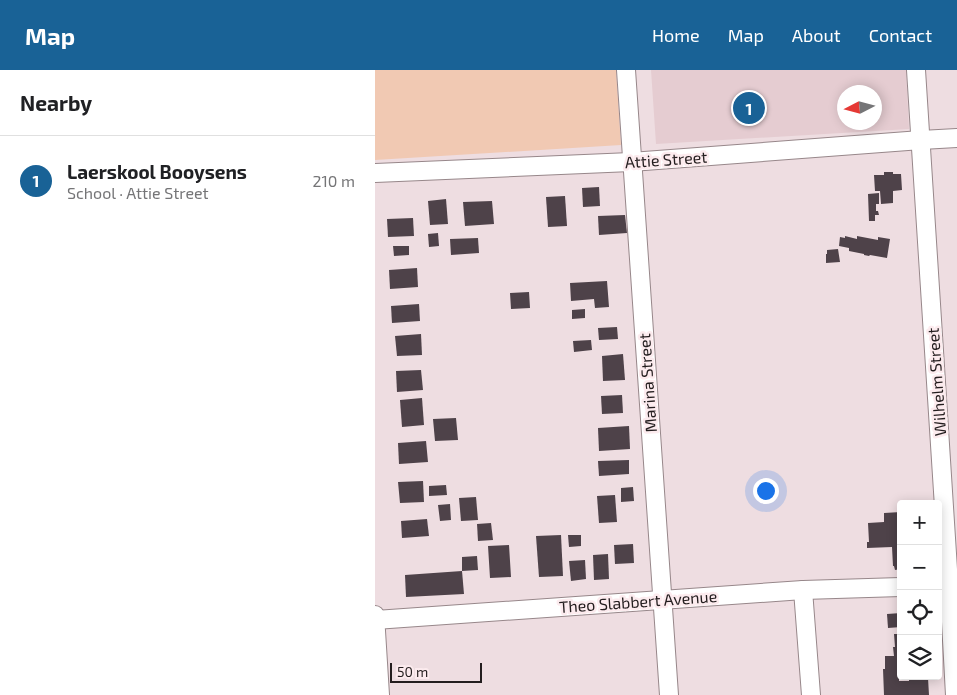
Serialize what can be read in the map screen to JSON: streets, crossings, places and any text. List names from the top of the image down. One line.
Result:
{"streets":{"street":["Attie Street","Wilhelm Street","Marina Street","Theo Slabbert Avenue"]},"crossings":[["Attie Street","Wilhelm Street"],["Attie Street","Marina Street"],["Marina Street","Theo Slabbert Avenue"]],"scale_bar":"50 m","north":"left","page":{"header":"Map","nav":["Home","Map","About","Contact"],"heading":"Nearby","pins":"1","list":[{"mark":"1","name":"Laerskool Booysens","note":"School · Attie Street","value":"210 m"}],"map_buttons":["+","−"],"scale":"50 m"}}
